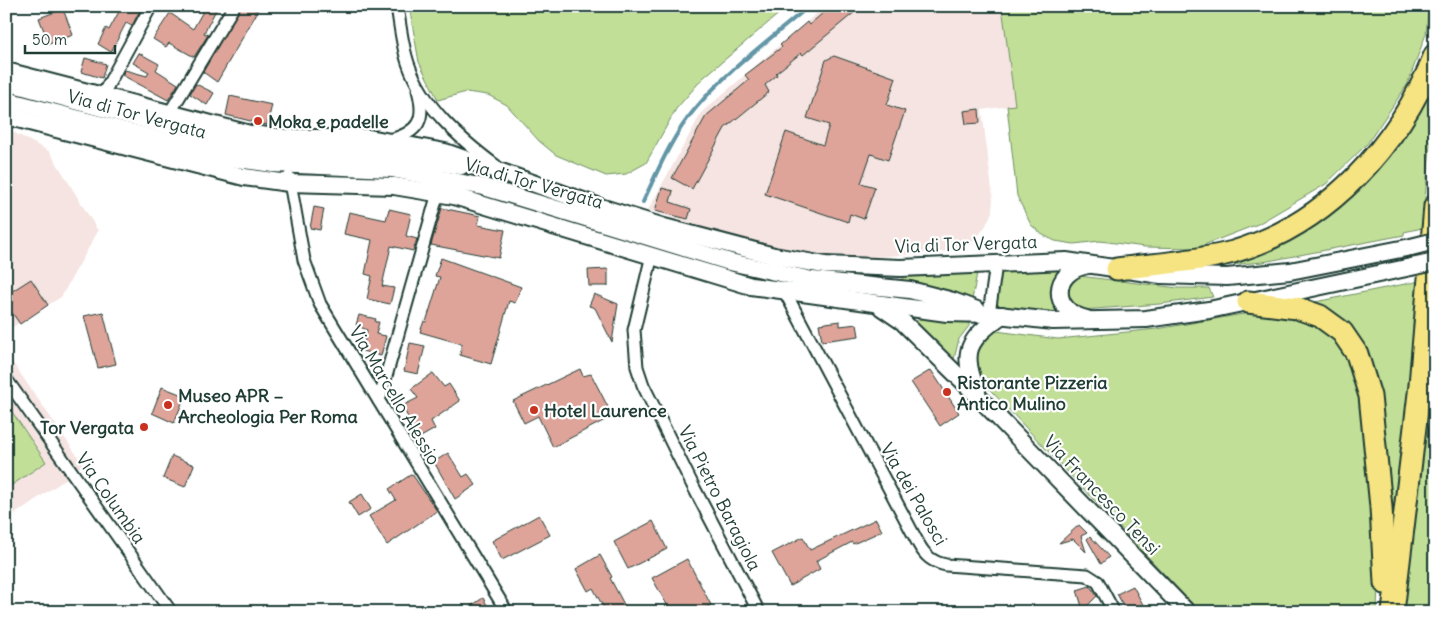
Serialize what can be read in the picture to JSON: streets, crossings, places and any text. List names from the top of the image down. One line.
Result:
{"streets":{"main road":["Via di Tor Vergata","Via Francesco Tensi"],"street":["Via Marcello Alessio","Via dei Palosci","Via Columbia","Via Pietro Baragiola"]},"crossings":[["Via di Tor Vergata","Via Marcello Alessio"],["Via di Tor Vergata","Via dei Palosci"],["Via di Tor Vergata","Via Francesco Tensi"],["Via di Tor Vergata","Via Pietro Baragiola"]],"places":["Moka e padelle","Ristorante Pizzeria Antico Mulino","Museo APR – Archeologia Per Roma","Hotel Laurence","Tor Vergata"],"scale_bar":"50 m"}
